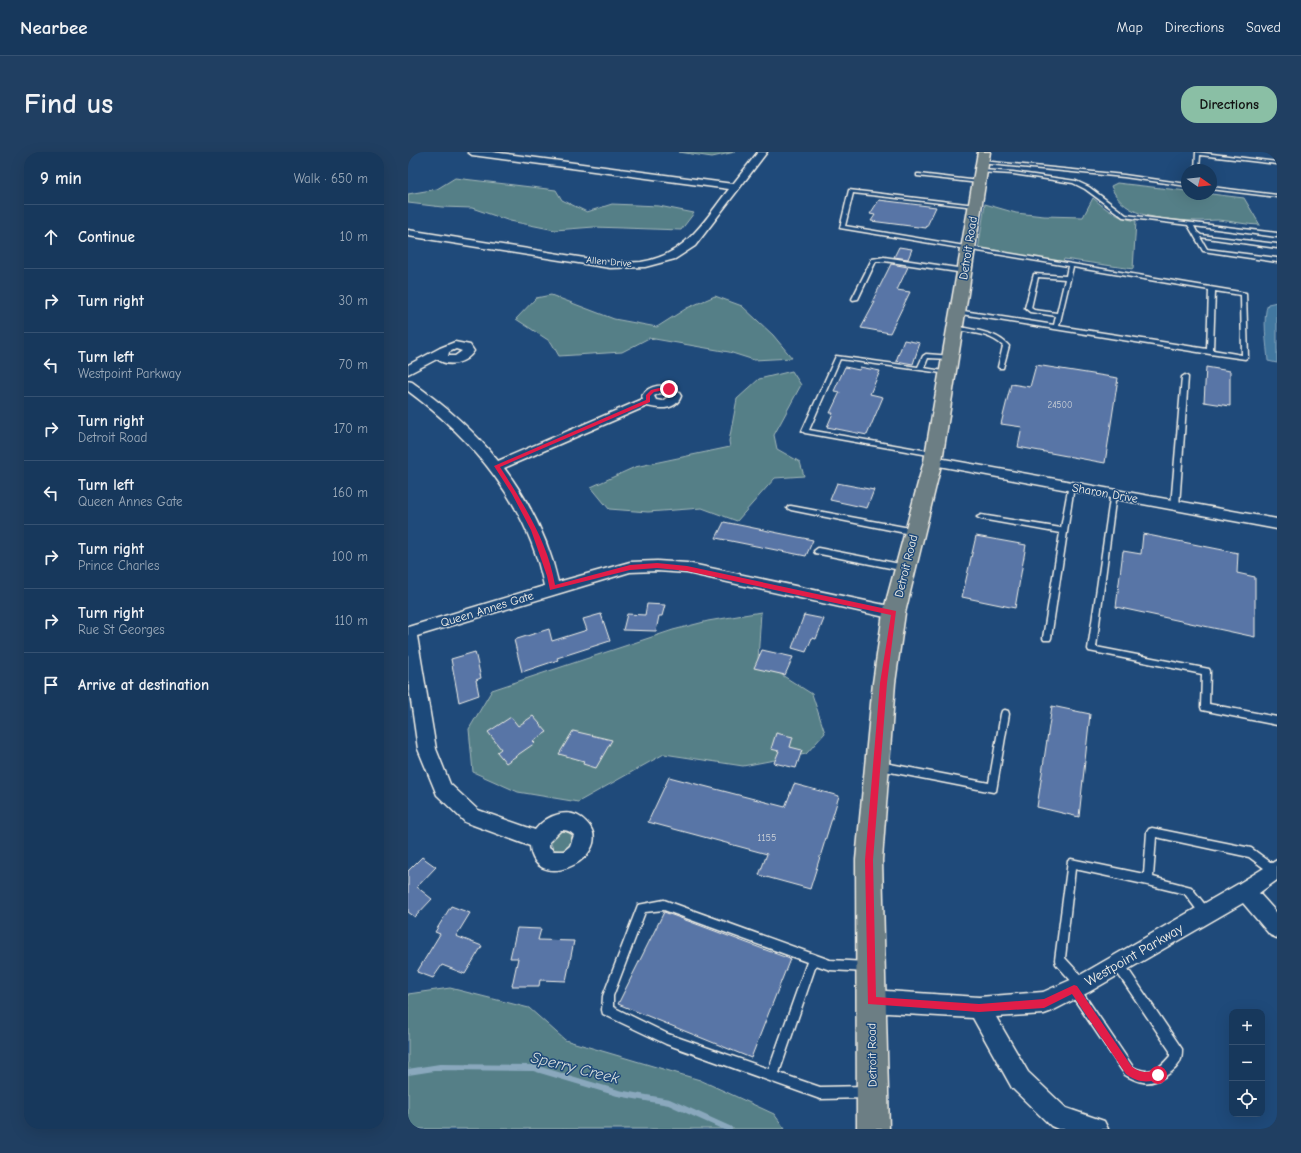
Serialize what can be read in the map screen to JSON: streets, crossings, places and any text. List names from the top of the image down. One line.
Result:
{"streets":{"main road":["Detroit Road"],"street":["Allen Drive","Sharon Drive","Queen Annes Gate","Westpoint Parkway"]},"crossings":[["Detroit Road","Sharon Drive"],["Detroit Road","Queen Annes Gate"],["Detroit Road","Westpoint Parkway"]],"water":["Sperry Creek"],"house_numbers":["24500","1155"],"north":"right","page":{"header":"Nearbee","nav":["Map","Directions","Saved"],"buttons":"Directions","title":"Find us","heading":["9 min","Walk · 650 m"],"list":[["Continue","10 m"],["Turn right","30 m"],["Turn left","Westpoint Parkway","70 m"],["Turn right","Detroit Road","170 m"],["Turn left","Queen Annes Gate","160 m"],["Turn right","Prince Charles","100 m"],["Turn right","Rue St Georges","110 m"],"Arrive at destination"],"map_buttons":["+","−"]}}
